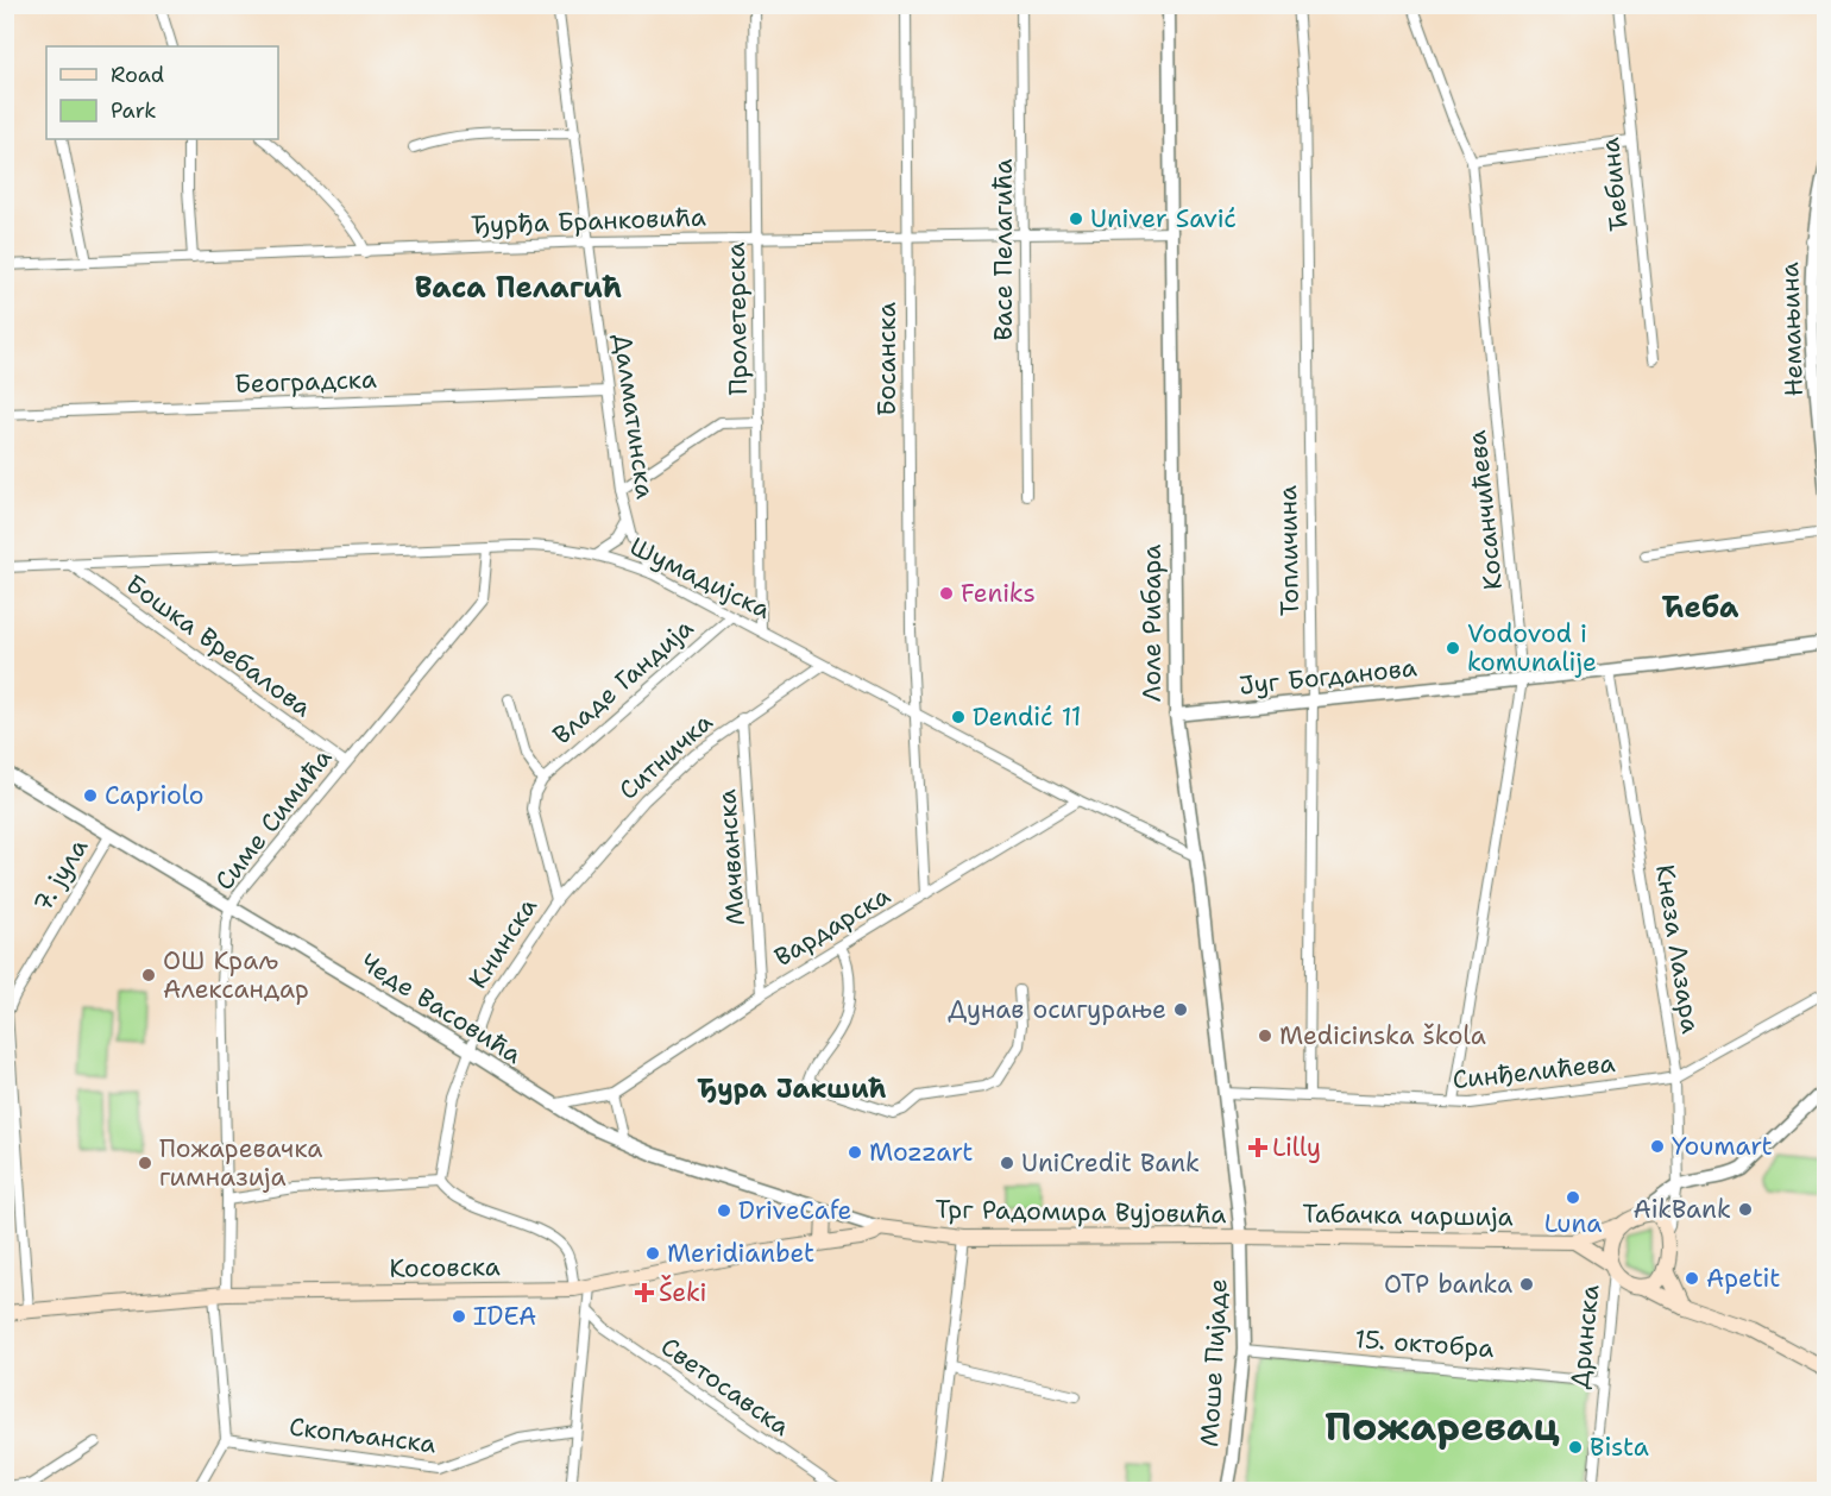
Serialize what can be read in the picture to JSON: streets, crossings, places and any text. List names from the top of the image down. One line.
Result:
{"streets":{"main road":["Трг Радомира Вујовића","Табачка чаршија","Косовска"],"street":["Ћебина","Ђурђа Бранковића","Васе Пелагића","Пролетерска","Немањина","Босанска","Београдска","Далматинска","Косанчићева","Топличина","Шумадијска","Лоле Рибара","Бошка Вребалова","Југ Богданова","Владе Гандија","Ситничка","Симе Симића","Мачванска","7. јула","Вардарска","Книнска","Кнеза Лазара","Чеде Васовића","Синђелићева","Дринска","15. октобра","Моше Пијаде","Светосавска","Скопљанска"]},"crossings":[["Ђурђа Бранковића","Васе Пелагића"],["Ђурђа Бранковића","Пролетерска"],["Ђурђа Бранковића","Босанска"],["Ђурђа Бранковића","Далматинска"],["Ђурђа Бранковића","Лоле Рибара"],["Пролетерска","Шумадијска"],["Босанска","Шумадијска"],["Босанска","Вардарска"],["Београдска","Далматинска"],["Далматинска","Шумадијска"],["Косанчићева","Југ Богданова"],["Косанчићева","Синђелићева"],["Топличина","Југ Богданова"],["Топличина","Синђелићева"],["Шумадијска","Лоле Рибара"],["Шумадијска","Бошка Вребалова"],["Шумадијска","Владе Гандија"],["Шумадијска","Ситничка"],["Шумадијска","Симе Симића"],["Шумадијска","Вардарска"],["Лоле Рибара","Југ Богданова"],["Лоле Рибара","Синђелићева"],["Лоле Рибара","Трг Радомира Вујовића"],["Лоле Рибара","Табачка чаршија"],["Лоле Рибара","Моше Пијаде"],["Бошка Вребалова","Симе Симића"],["Југ Богданова","Кнеза Лазара"],["Владе Гандија","Книнска"],["Ситничка","Мачванска"],["Ситничка","Книнска"],["Симе Симића","Чеде Васовића"],["Симе Симића","Косовска"],["Симе Симића","Скопљанска"],["Мачванска","Вардарска"],["7. јула","Чеде Васовића"],["7. јула","Косовска"],["Вардарска","Чеде Васовића"],["Книнска","Чеде Васовића"],["Кнеза Лазара","Синђелићева"],["Кнеза Лазара","Табачка чаршија"],["Кнеза Лазара","Дринска"],["Чеде Васовића","Трг Радомира Вујовића"],["Чеде Васовића","Косовска"],["Трг Радомира Вујовића","Табачка чаршија"],["Трг Радомира Вујовића","Косовска"],["Трг Радомира Вујовића","Моше Пијаде"],["Табачка чаршија","Дринска"],["Табачка чаршија","Моше Пијаде"],["Дринска","15. октобра"],["15. октобра","Моше Пијаде"]],"districts":["Васа Пелагић","Ћеба","Ђура Јакшић","Пожаревац"],"places":{"other":["Univer Savić","Feniks","Vodovod i komunalije","Dendić 11","Capriolo","ОШ Краљ Александар","Дунав осигурање","Medicinska škola","Youmart","Mozzart","Пожаревачка гимназија","UniCredit Bank","Luna","AikBank","DriveCafe","Meridianbet","Apetit","OTP banka","IDEA","Bista"],"health":["Lilly","Šeki"]},"legend":["Road","Park"]}
